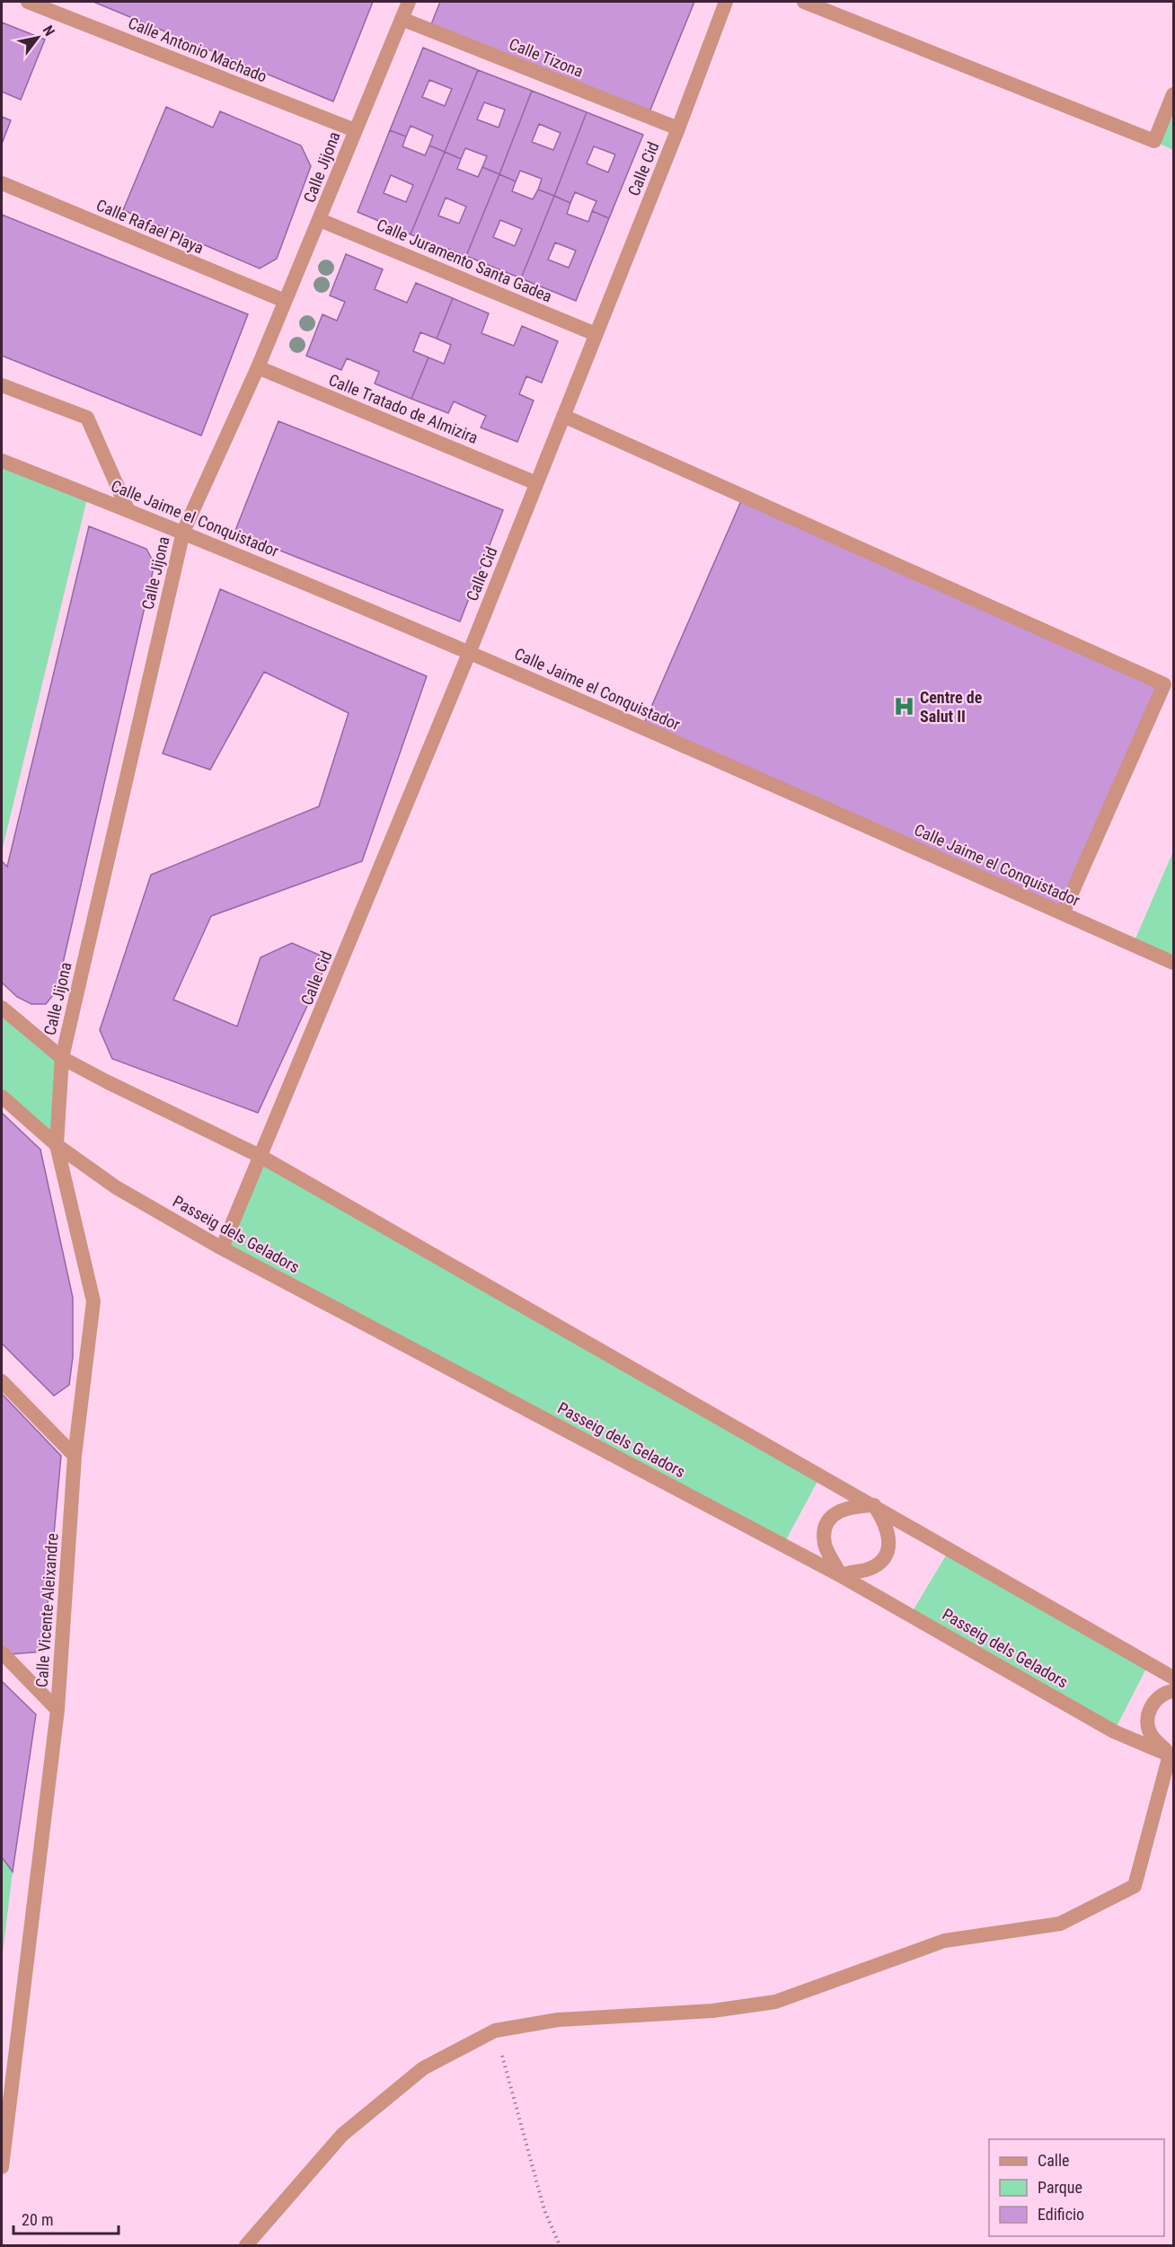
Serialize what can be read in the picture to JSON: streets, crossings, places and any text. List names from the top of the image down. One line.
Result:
{"streets":{"street":["Calle Antonio Machado","Calle Tizona","Calle Jijona","Calle Cid","Calle Rafael Playa","Calle Juramento Santa Gadea","Calle Tratado de Almizira","Calle Jaime el Conquistador","Passeig dels Geladors","Calle Vicente Aleixandre"]},"crossings":[["Calle Antonio Machado","Calle Jijona"],["Calle Tizona","Calle Jijona"],["Calle Tizona","Calle Cid"],["Calle Jijona","Calle Rafael Playa"],["Calle Jijona","Calle Juramento Santa Gadea"],["Calle Jijona","Calle Tratado de Almizira"],["Calle Jijona","Calle Jaime el Conquistador"],["Calle Jijona","Calle Vicente Aleixandre"],["Calle Cid","Calle Juramento Santa Gadea"],["Calle Cid","Calle Tratado de Almizira"],["Calle Cid","Calle Jaime el Conquistador"],["Calle Cid","Passeig dels Geladors"],["Passeig dels Geladors","Calle Vicente Aleixandre"]],"places":{"hospital":["Centre de Salut II"]},"legend":["Calle","Parque","Edificio"],"scale_bar":"20 m","north":"top right"}
